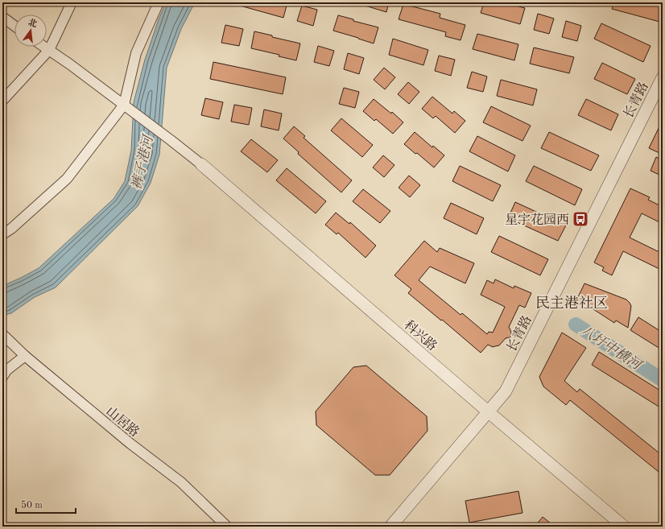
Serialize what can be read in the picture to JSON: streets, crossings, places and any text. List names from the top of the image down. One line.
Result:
{"streets":{"street":["长青路","科兴路","山居路"]},"crossings":[["长青路","科兴路"]],"districts":["民主港社区"],"water":["裤子港河","八圩中横河"],"places":{"bus stop":["星宇花园西"]},"scale_bar":"50 m","north":"top"}
